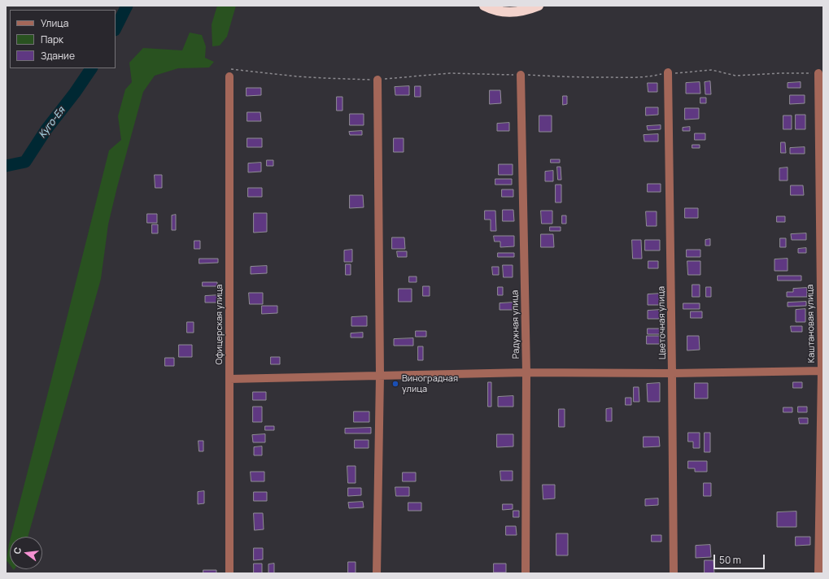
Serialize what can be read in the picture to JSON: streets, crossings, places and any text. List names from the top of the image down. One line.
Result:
{"streets":{"street":["Цветочная улица","Каштановая улица","Офицерская улица","Радужная улица"]},"water":["Куго-Ея"],"places":["Виноградная улица"],"legend":["Улица","Парк","Здание"],"scale_bar":"50 m","north":"left"}
